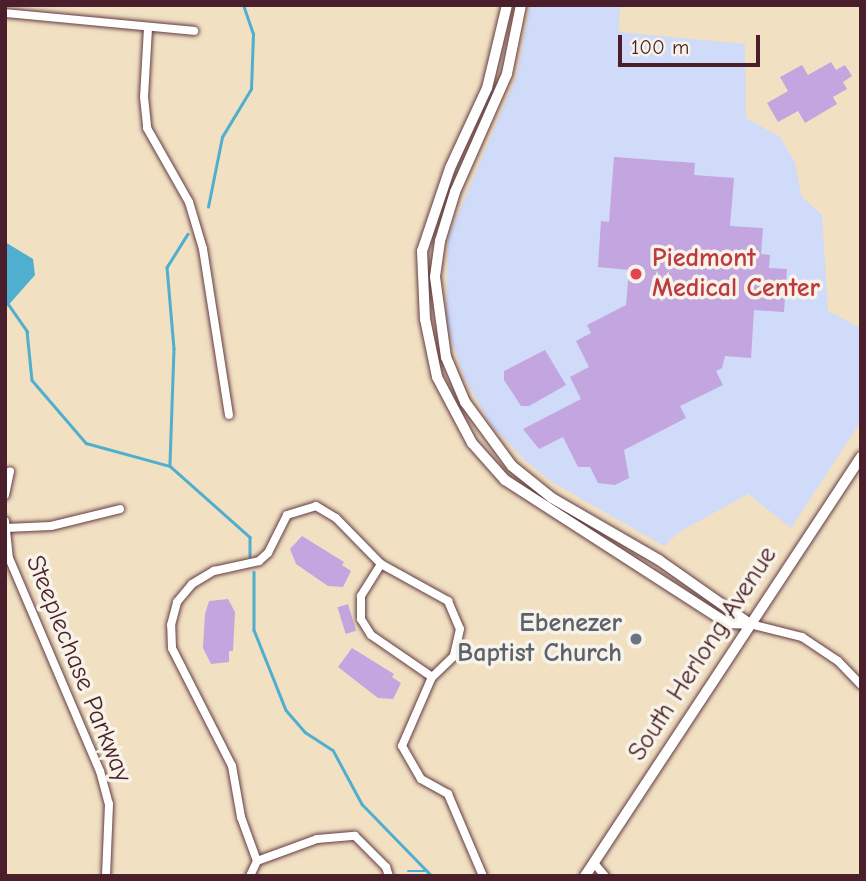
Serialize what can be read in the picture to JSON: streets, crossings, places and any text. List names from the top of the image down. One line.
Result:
{"streets":{"street":["South Herlong Avenue","Steeplechase Parkway"]},"places":["Piedmont Medical Center","Ebenezer Baptist Church"],"scale_bar":"100 m"}
